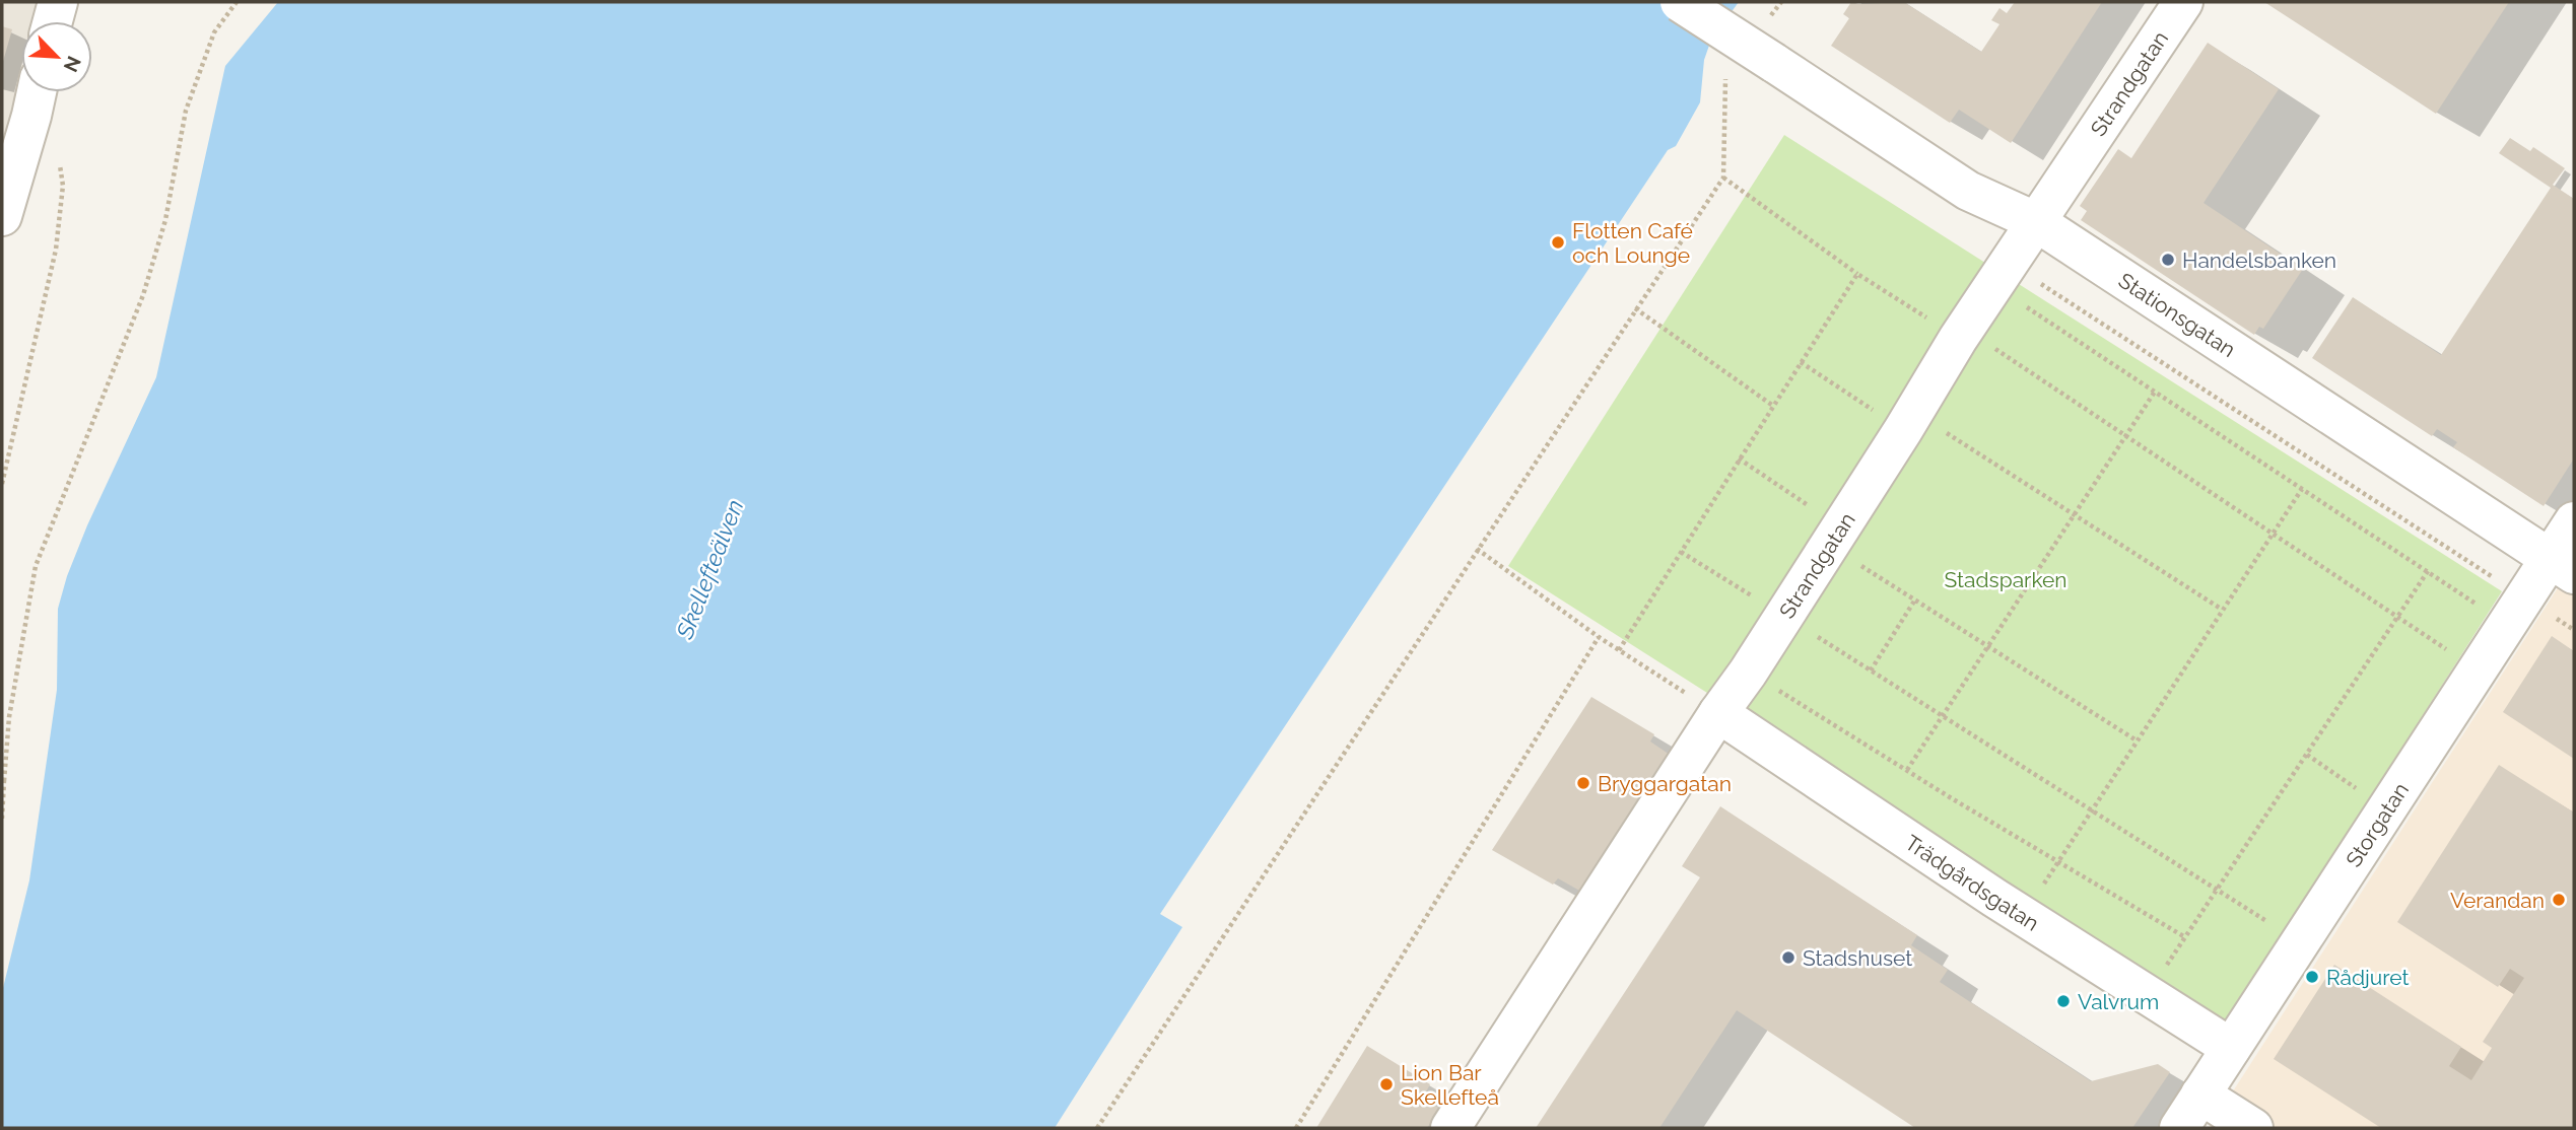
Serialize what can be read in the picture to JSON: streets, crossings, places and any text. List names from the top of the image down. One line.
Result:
{"streets":{"street":["Strandgatan","Stationsgatan","Storgatan","Trädgårdsgatan"]},"crossings":[["Strandgatan","Stationsgatan"],["Strandgatan","Trädgårdsgatan"],["Stationsgatan","Storgatan"],["Storgatan","Trädgårdsgatan"]],"water":["Skellefteälven"],"parks":["Stadsparken"],"places":["Flotten Café och Lounge","Handelsbanken","Bryggargatan","Verandan","Stadshuset","Rådjuret","Valvrum","Lion Bar Skellefteå"],"north":"bottom right"}
